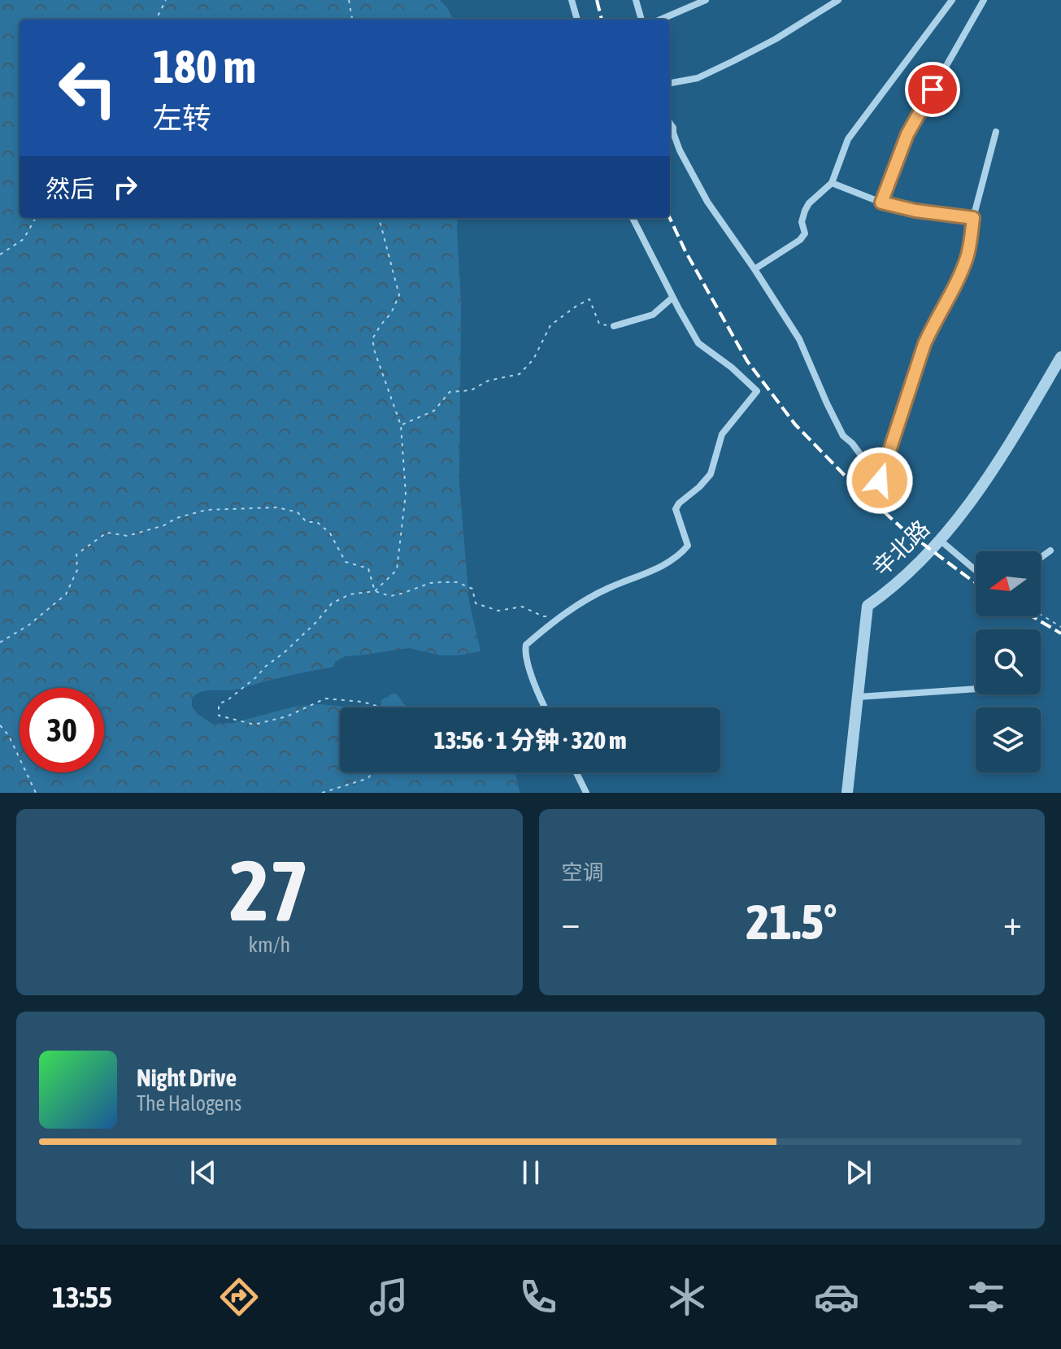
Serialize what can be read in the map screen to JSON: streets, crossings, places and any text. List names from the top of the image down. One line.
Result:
{"streets":{"street":["辛北路"]},"north":"left","page":{"turn":["180 m","左转"],"then":"然后","limit":"30","trip":"13:56 · 1 分钟 · 320 m","tile":[["27","km/h"],"空调"],"heat":["−","21.5°","+"],"song":["Night Drive","The Halogens"],"tabs":"13:55"}}
